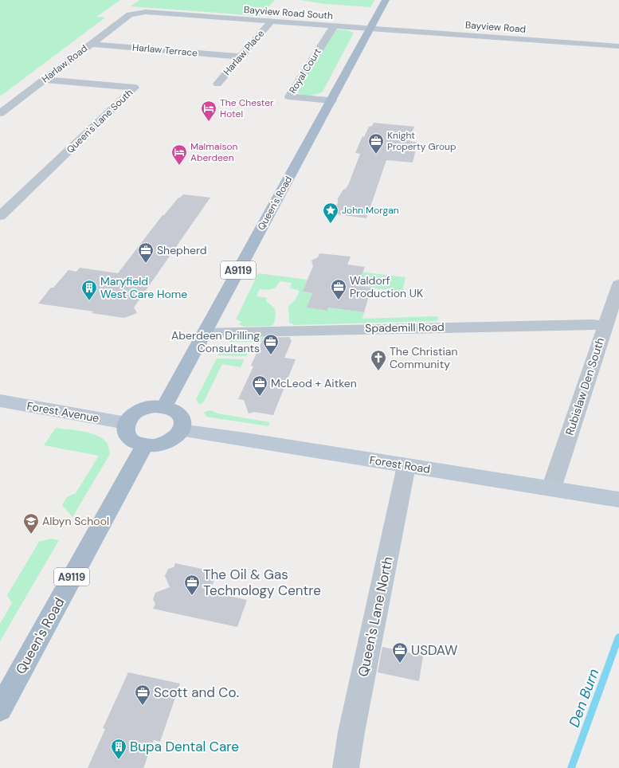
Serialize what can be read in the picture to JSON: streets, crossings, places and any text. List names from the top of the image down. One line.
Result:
{"streets":{"main road":["Queen's Road","A9119"],"street":["Bayview Road South","Bayview Road","Harlaw Terrace","Harlaw Place","Harlaw Road","Royal Court","Queen's Lane South","Spademill Road","Rubislaw Den South","Forest Avenue","Forest Road","Queen's Lane North"]},"crossings":[["Bayview Road South","Bayview Road"],["Bayview Road South","Harlaw Place"],["Bayview Road South","Harlaw Road"],["Bayview Road South","Royal Court"],["Bayview Road South","Queen's Road"],["Bayview Road","Queen's Road"],["Harlaw Terrace","Harlaw Place"],["Harlaw Terrace","Harlaw Road"],["Harlaw Road","Queen's Lane South"],["Royal Court","Queen's Road"],["Queen's Road","Spademill Road"],["Queen's Road","Forest Avenue"],["Queen's Road","Forest Road"],["Spademill Road","Rubislaw Den South"],["Rubislaw Den South","Forest Road"],["Forest Avenue","Forest Road"],["Forest Road","Queen's Lane North"]],"water":["Den Burn"],"places":{"hotel":["The Chester Hotel","Malmaison Aberdeen"],"office":["Knight Property Group","Shepherd","Waldorf Production UK","Aberdeen Drilling Consultants","McLeod + Aitken","The Oil & Gas Technology Centre","USDAW","Scott and Co."],"place":["John Morgan"],"building":["Maryfield West Care Home","Bupa Dental Care"],"church":["The Christian Community"],"school or university":["Albyn School"]}}
